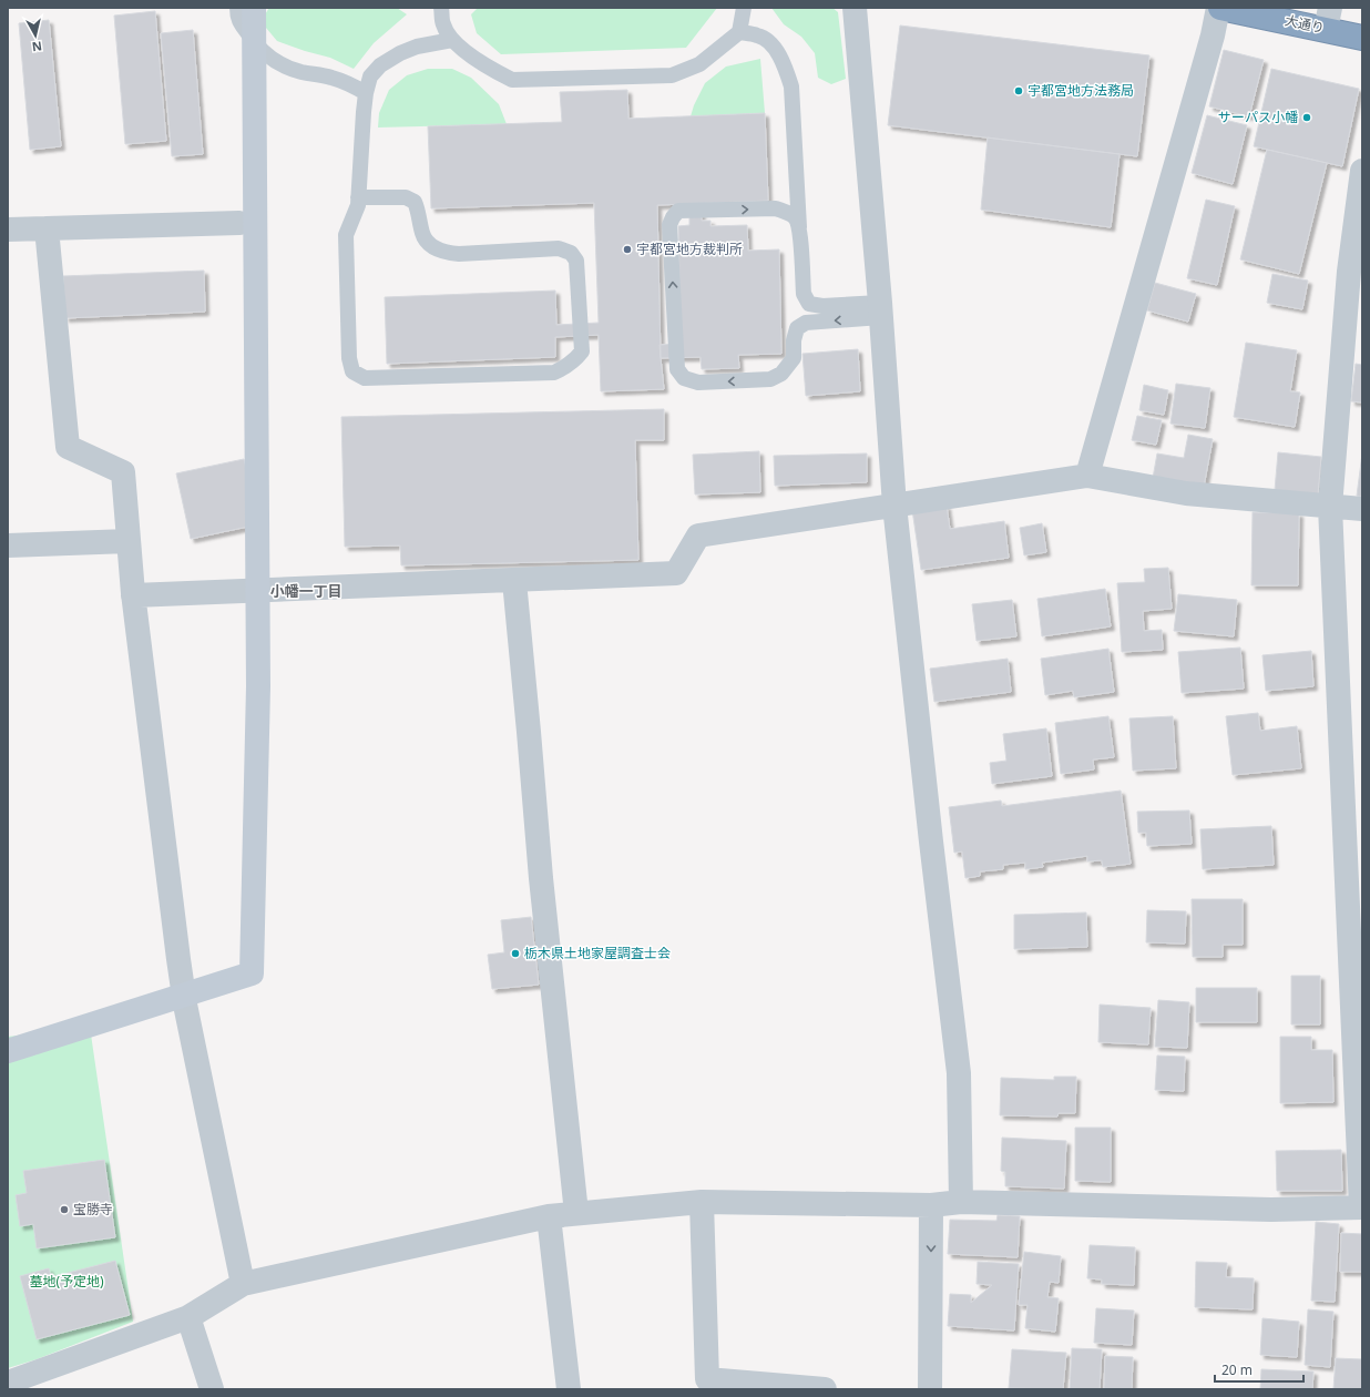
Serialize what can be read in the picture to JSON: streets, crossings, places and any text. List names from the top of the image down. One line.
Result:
{"streets":{"highway":["大通り"]},"districts":["小幡一丁目"],"parks":["墓地(予定地)"],"places":["宇都宮地方法務局","サーパス小幡","宇都宮地方裁判所","栃木県土地家屋調査士会","宝勝寺"],"scale_bar":"20 m","north":"bottom"}
